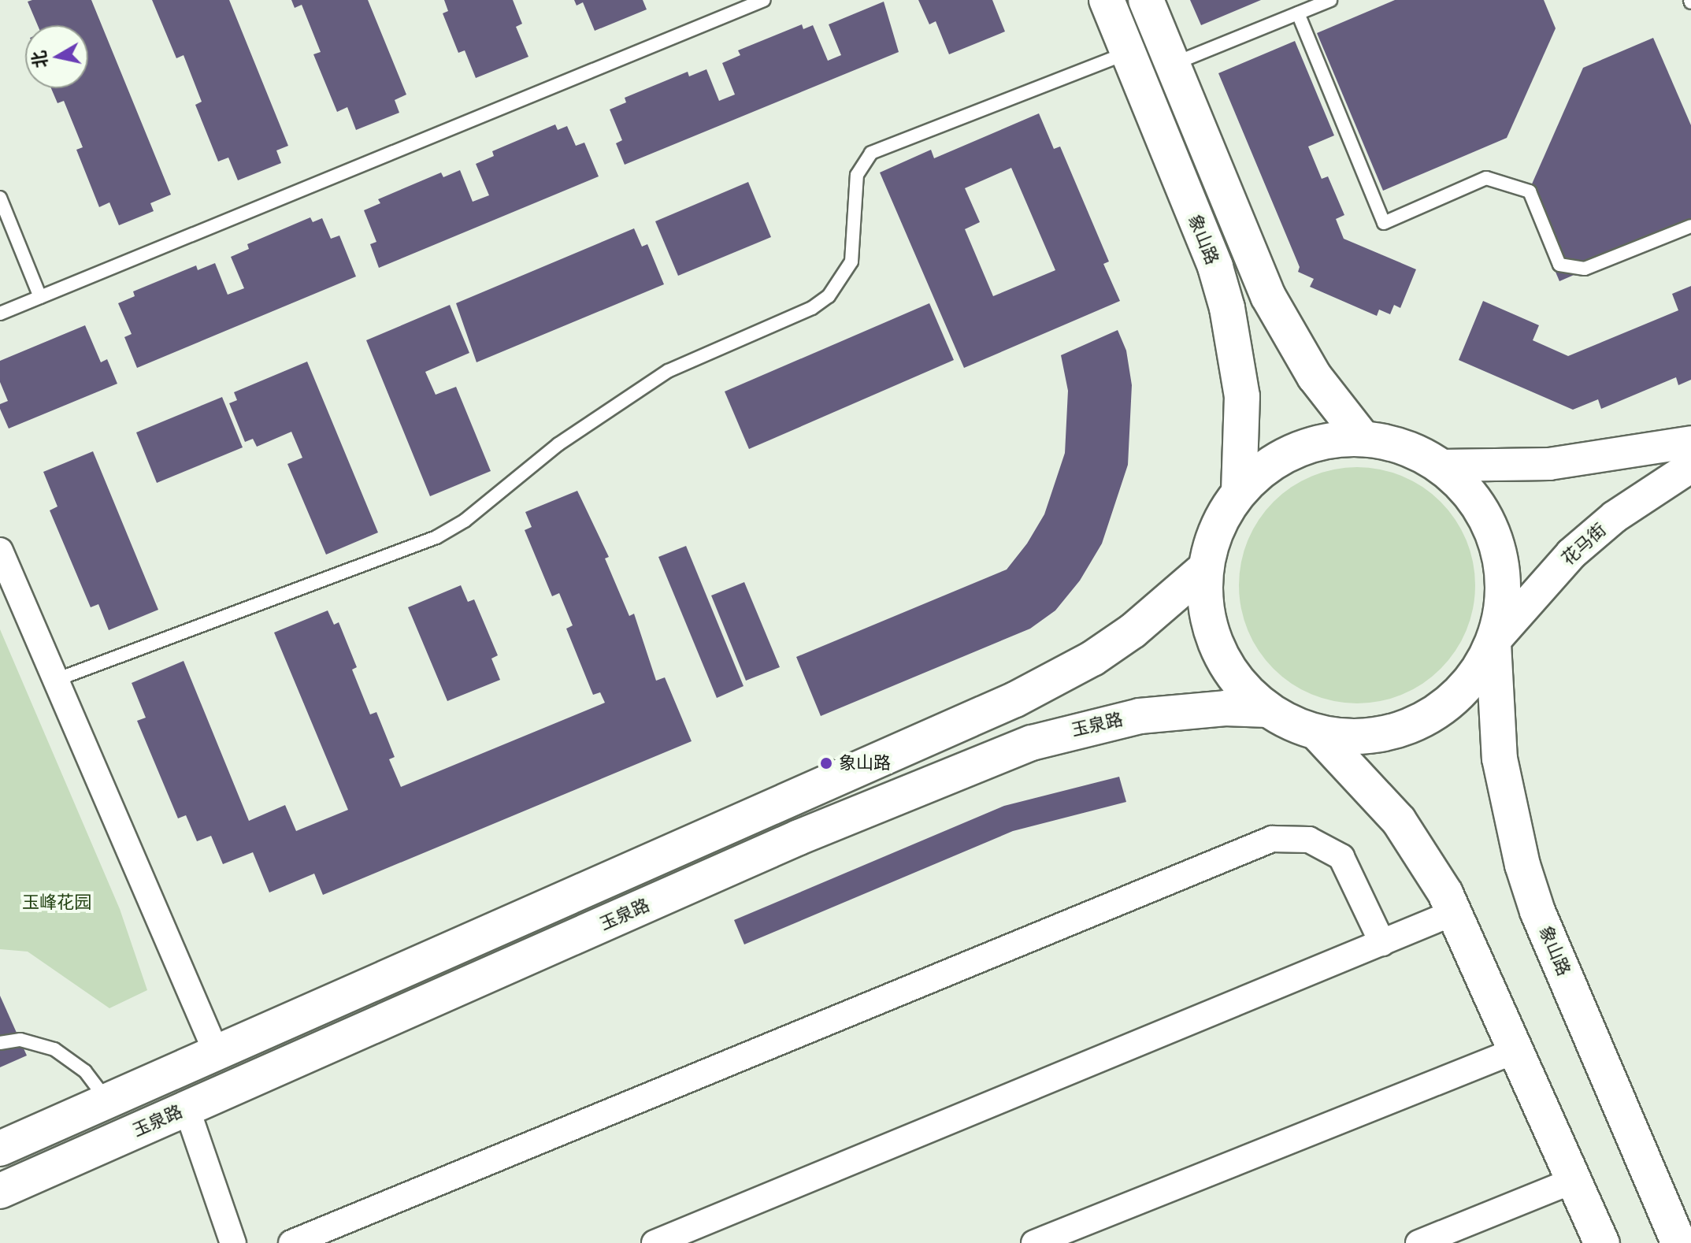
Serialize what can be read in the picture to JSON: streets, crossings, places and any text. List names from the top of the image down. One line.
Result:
{"streets":{"main road":["象山路","玉泉路"],"street":["花马街"]},"crossings":[["象山路","花马街"]],"parks":["玉峰花园"],"places":["象山路"],"north":"left"}
